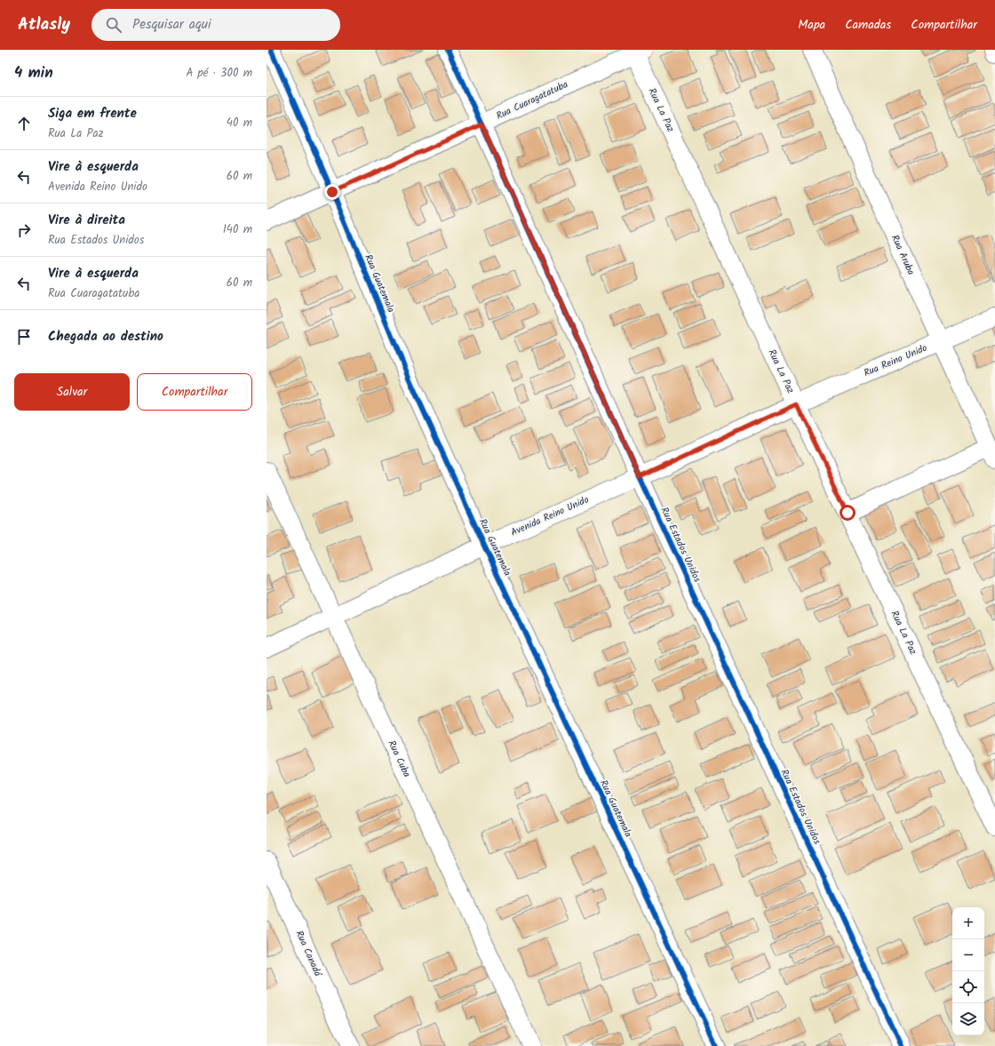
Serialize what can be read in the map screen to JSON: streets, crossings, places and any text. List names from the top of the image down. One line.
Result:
{"streets":{"street":["Rua Cuaragatatuba","Rua La Paz","Rua Aruba","Rua Guatemala","Rua Reino Unido","Avenida Reino Unido","Rua Estados Unidos","Rua Cuba","Rua Canadá"]},"crossings":[["Rua Cuaragatatuba","Rua La Paz"],["Rua Cuaragatatuba","Rua Guatemala"],["Rua Cuaragatatuba","Rua Estados Unidos"],["Rua La Paz","Rua Reino Unido"],["Rua La Paz","Avenida Reino Unido"],["Rua Aruba","Rua Reino Unido"],["Rua Guatemala","Avenida Reino Unido"],["Rua Reino Unido","Avenida Reino Unido"],["Avenida Reino Unido","Rua Estados Unidos"],["Avenida Reino Unido","Rua Cuba"]],"page":{"header":"Atlasly","search":"Pesquisar aqui","nav":["Mapa","Camadas","Compartilhar"],"heading":["4 min","A pé · 300 m"],"list":[["Siga em frente","Rua La Paz","40 m"],["Vire à esquerda","Avenida Reino Unido","60 m"],["Vire à direita","Rua Estados Unidos","140 m"],["Vire à esquerda","Rua Cuaragatatuba","60 m"],"Chegada ao destino"],"buttons":["Salvar","Compartilhar"],"map_buttons":["+","−"]}}
